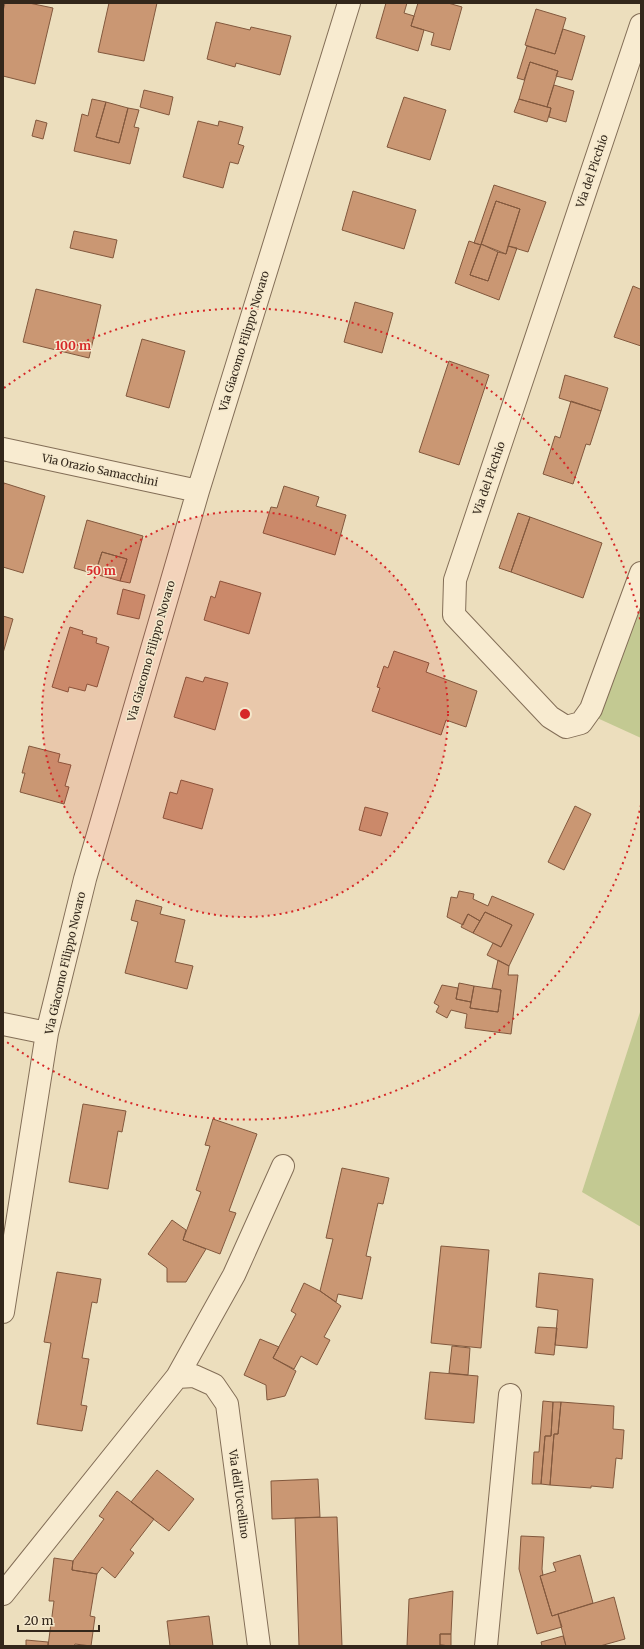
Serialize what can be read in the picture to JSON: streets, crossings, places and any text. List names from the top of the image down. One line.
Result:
{"streets":{"street":["Via del Picchio","Via Giacomo Filippo Novaro","Via Orazio Samacchini","Via dell'Uccellino"]},"crossings":[["Via Giacomo Filippo Novaro","Via Orazio Samacchini"]],"scale_bar":"20 m","rings":["100 m","50 m"]}
